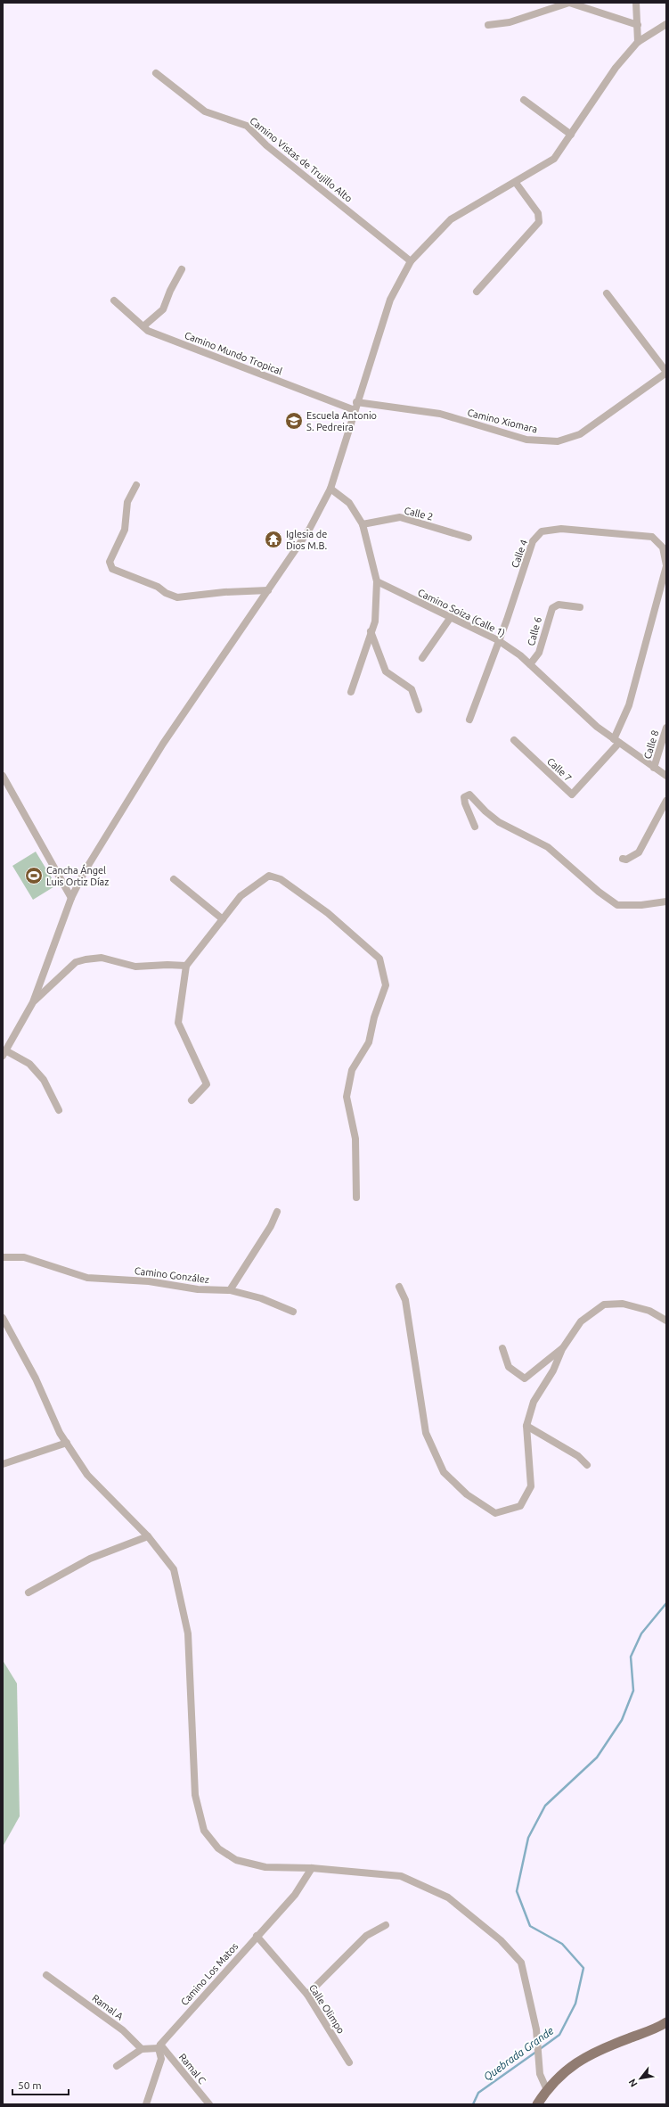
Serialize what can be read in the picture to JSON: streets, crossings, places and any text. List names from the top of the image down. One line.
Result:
{"streets":{"street":["Camino Vistas de Trujillo Alto","Camino Mundo Tropical","Camino Xiomara","Calle 2","Calle 4","Camino Soiza (Calle 1)","Calle 6","Calle 8","Calle 7","Camino González","Camino Los Matos","Ramal A","Calle Olimpo","Ramal C"]},"crossings":[["Calle 4","Camino Soiza (Calle 1)"],["Calle 4","Calle 7"],["Camino Soiza (Calle 1)","Calle 6"],["Camino Soiza (Calle 1)","Calle 8"],["Camino Soiza (Calle 1)","Calle 7"],["Camino Los Matos","Calle Olimpo"],["Camino Los Matos","Ramal C"]],"water":["Quebrada Grande"],"places":{"school or university":["Escuela Antonio S. Pedreira"],"temple":["Iglesia de Dios M.B."],"sports":["Cancha Ángel Luis Ortiz Díaz"]},"scale_bar":"50 m","north":"bottom left"}
